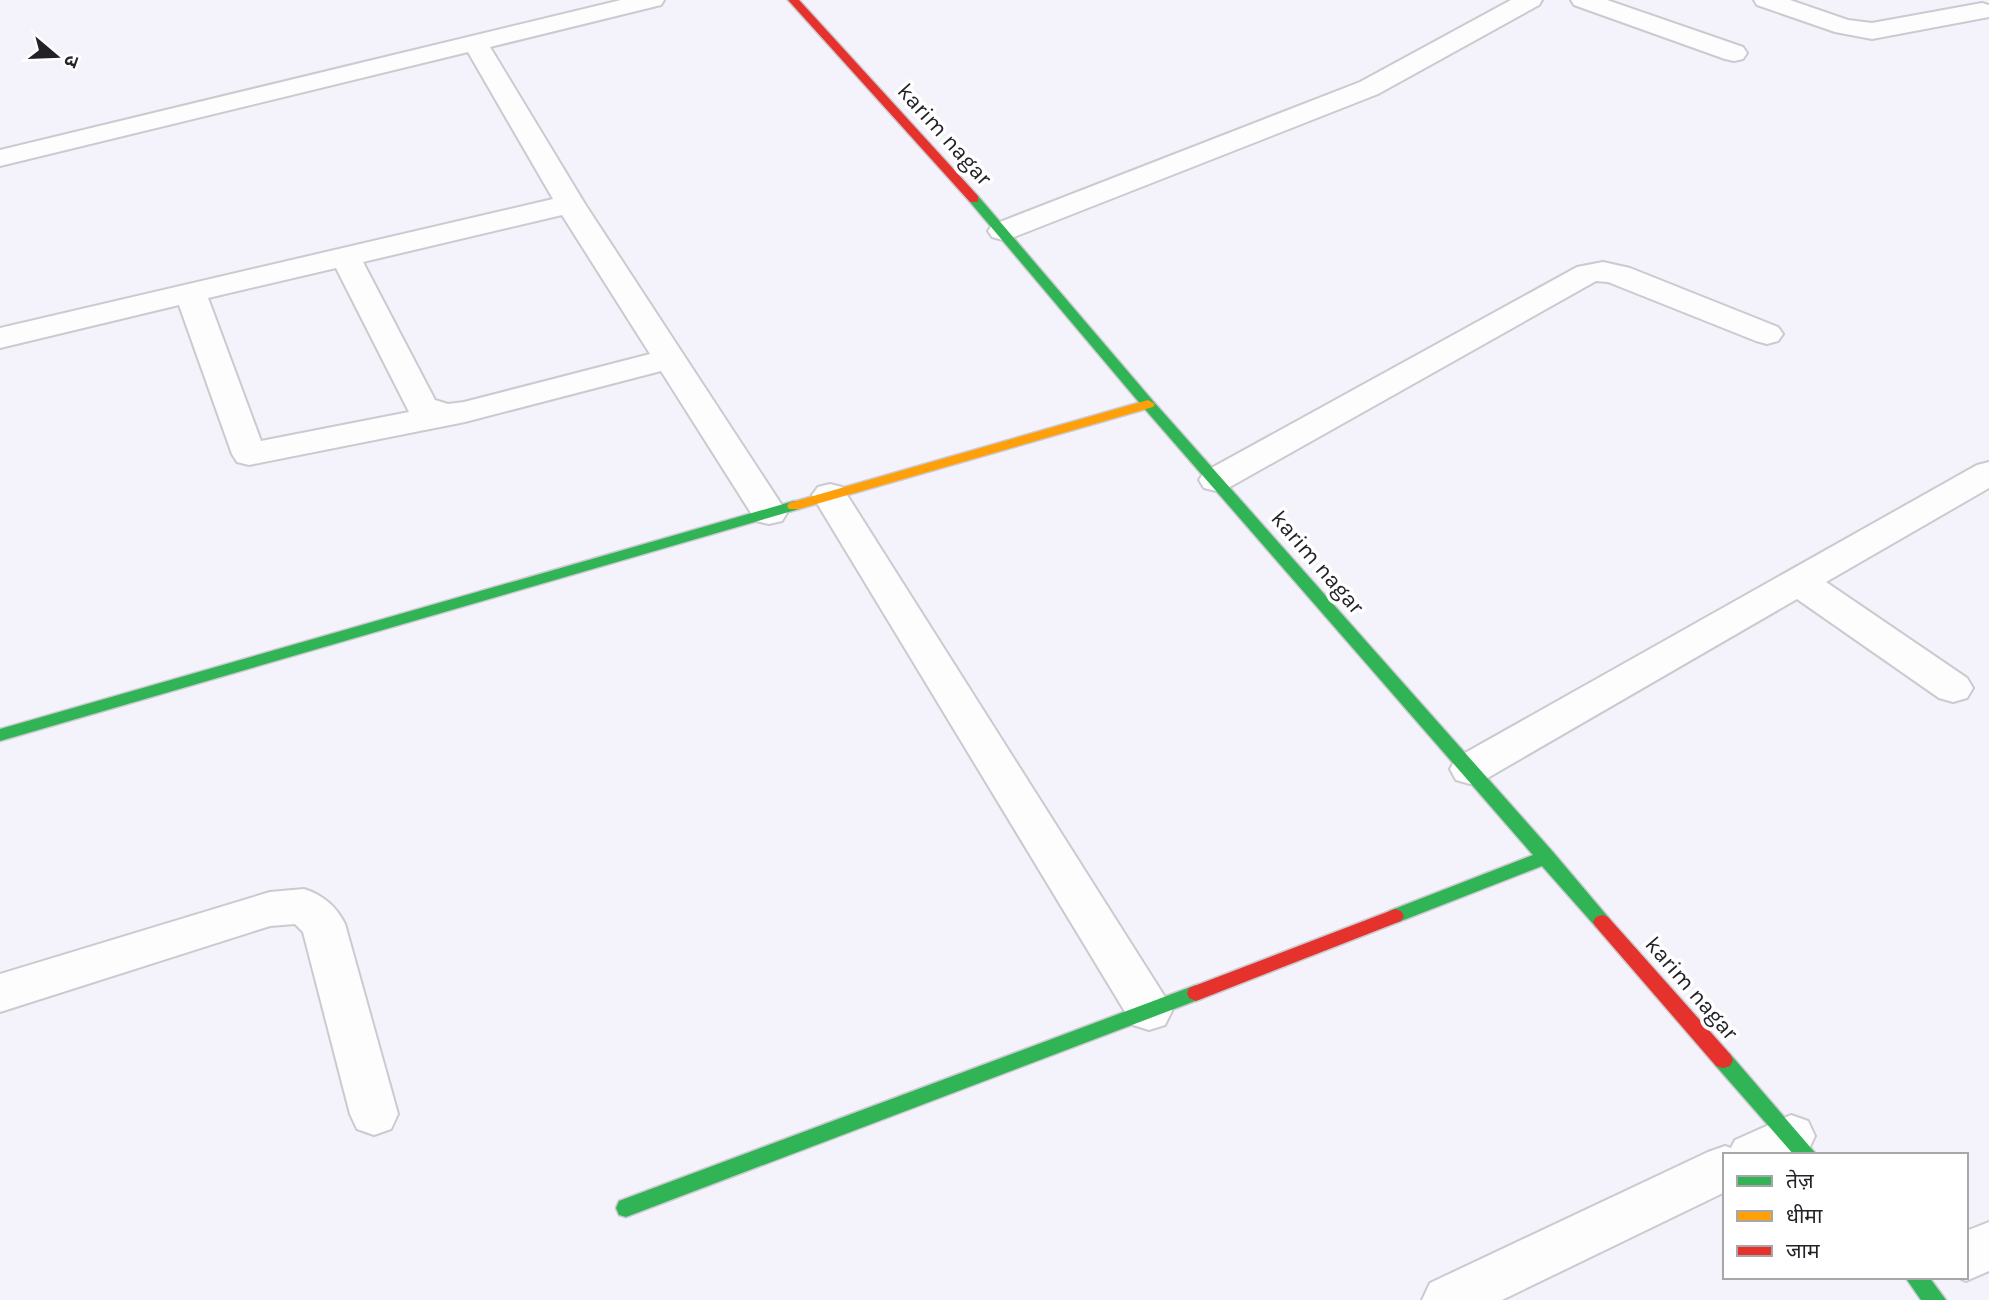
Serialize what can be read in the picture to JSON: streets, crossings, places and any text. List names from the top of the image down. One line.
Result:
{"streets":{"street":["karim nagar"]},"legend":["तेज़","धीमा","जाम"],"north":"right"}
